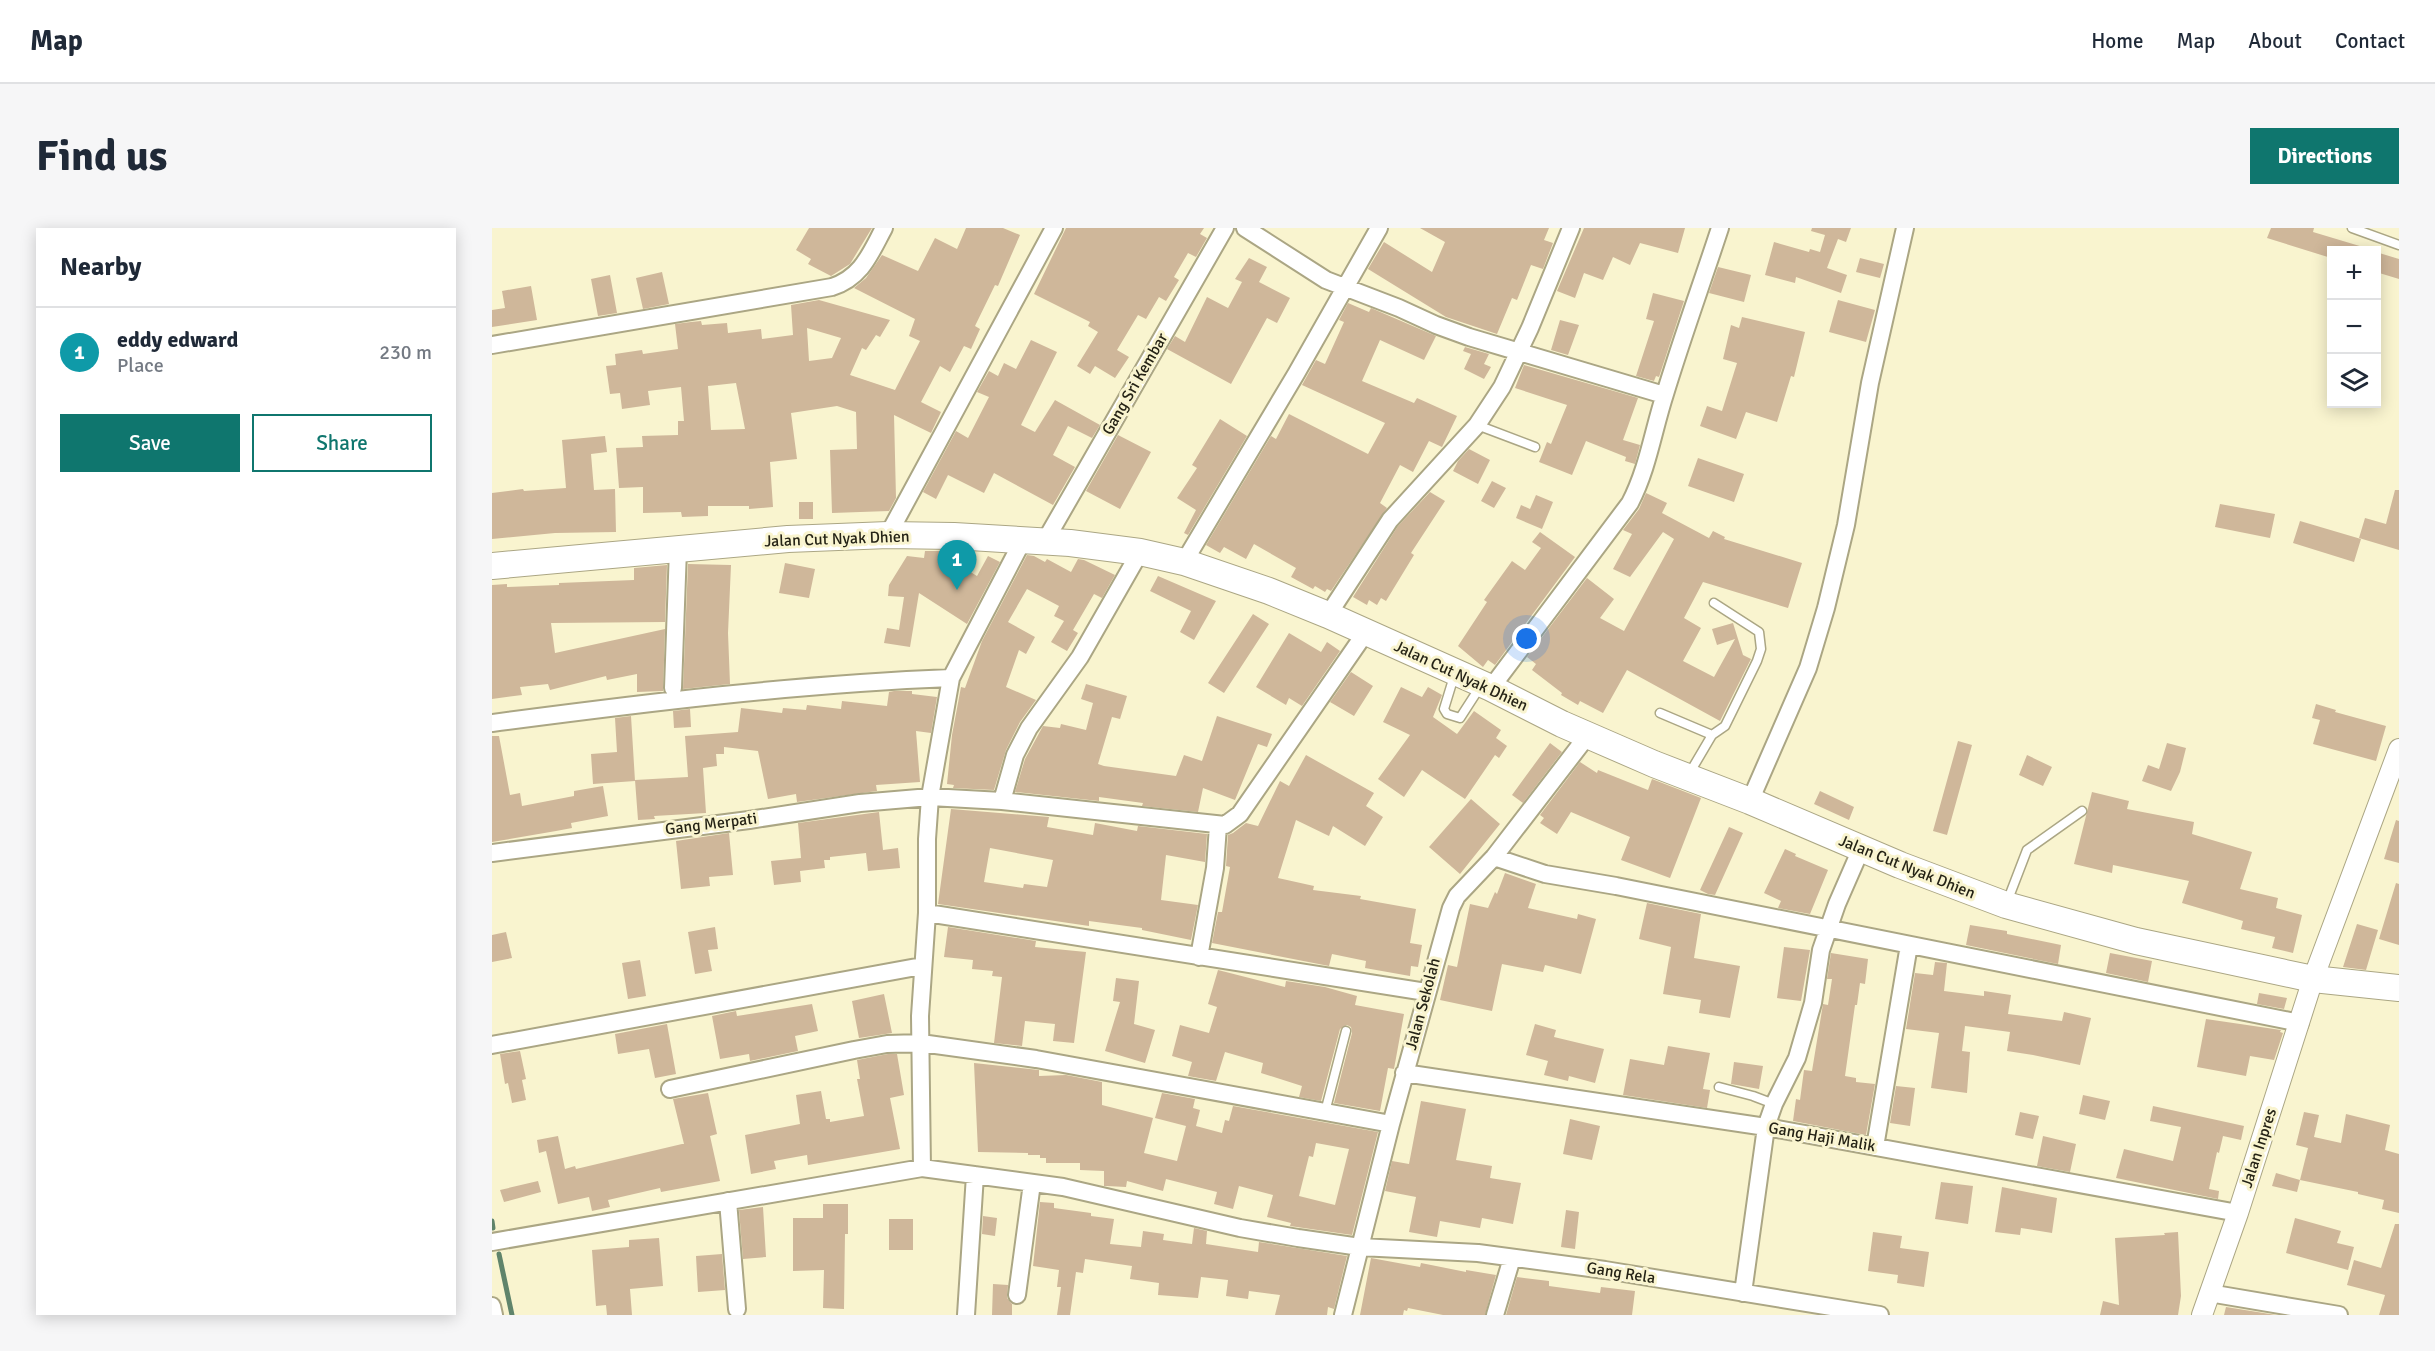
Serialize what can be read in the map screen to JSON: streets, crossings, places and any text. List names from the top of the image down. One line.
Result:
{"streets":{"main road":["Jalan Cut Nyak Dhien"],"street":["Gang Sri Kembar","Gang Merpati","Jalan Sekolah","Gang Haji Malik","Jalan Inpres","Gang Rela"]},"crossings":[["Gang Sri Kembar","Jalan Cut Nyak Dhien"],["Gang Sri Kembar","Gang Merpati"],["Gang Sri Kembar","Gang Rela"],["Jalan Cut Nyak Dhien","Jalan Sekolah"],["Jalan Cut Nyak Dhien","Jalan Inpres"],["Jalan Sekolah","Gang Haji Malik"],["Jalan Sekolah","Gang Rela"],["Gang Haji Malik","Jalan Inpres"]],"page":{"header":"Map","nav":["Home","Map","About","Contact"],"buttons":["Directions",["Save","Share"]],"title":"Find us","heading":"Nearby","map_buttons":["+","−"],"list":[{"mark":"1","name":"eddy edward","note":"Place","value":"230 m"}],"pins":"1"}}
